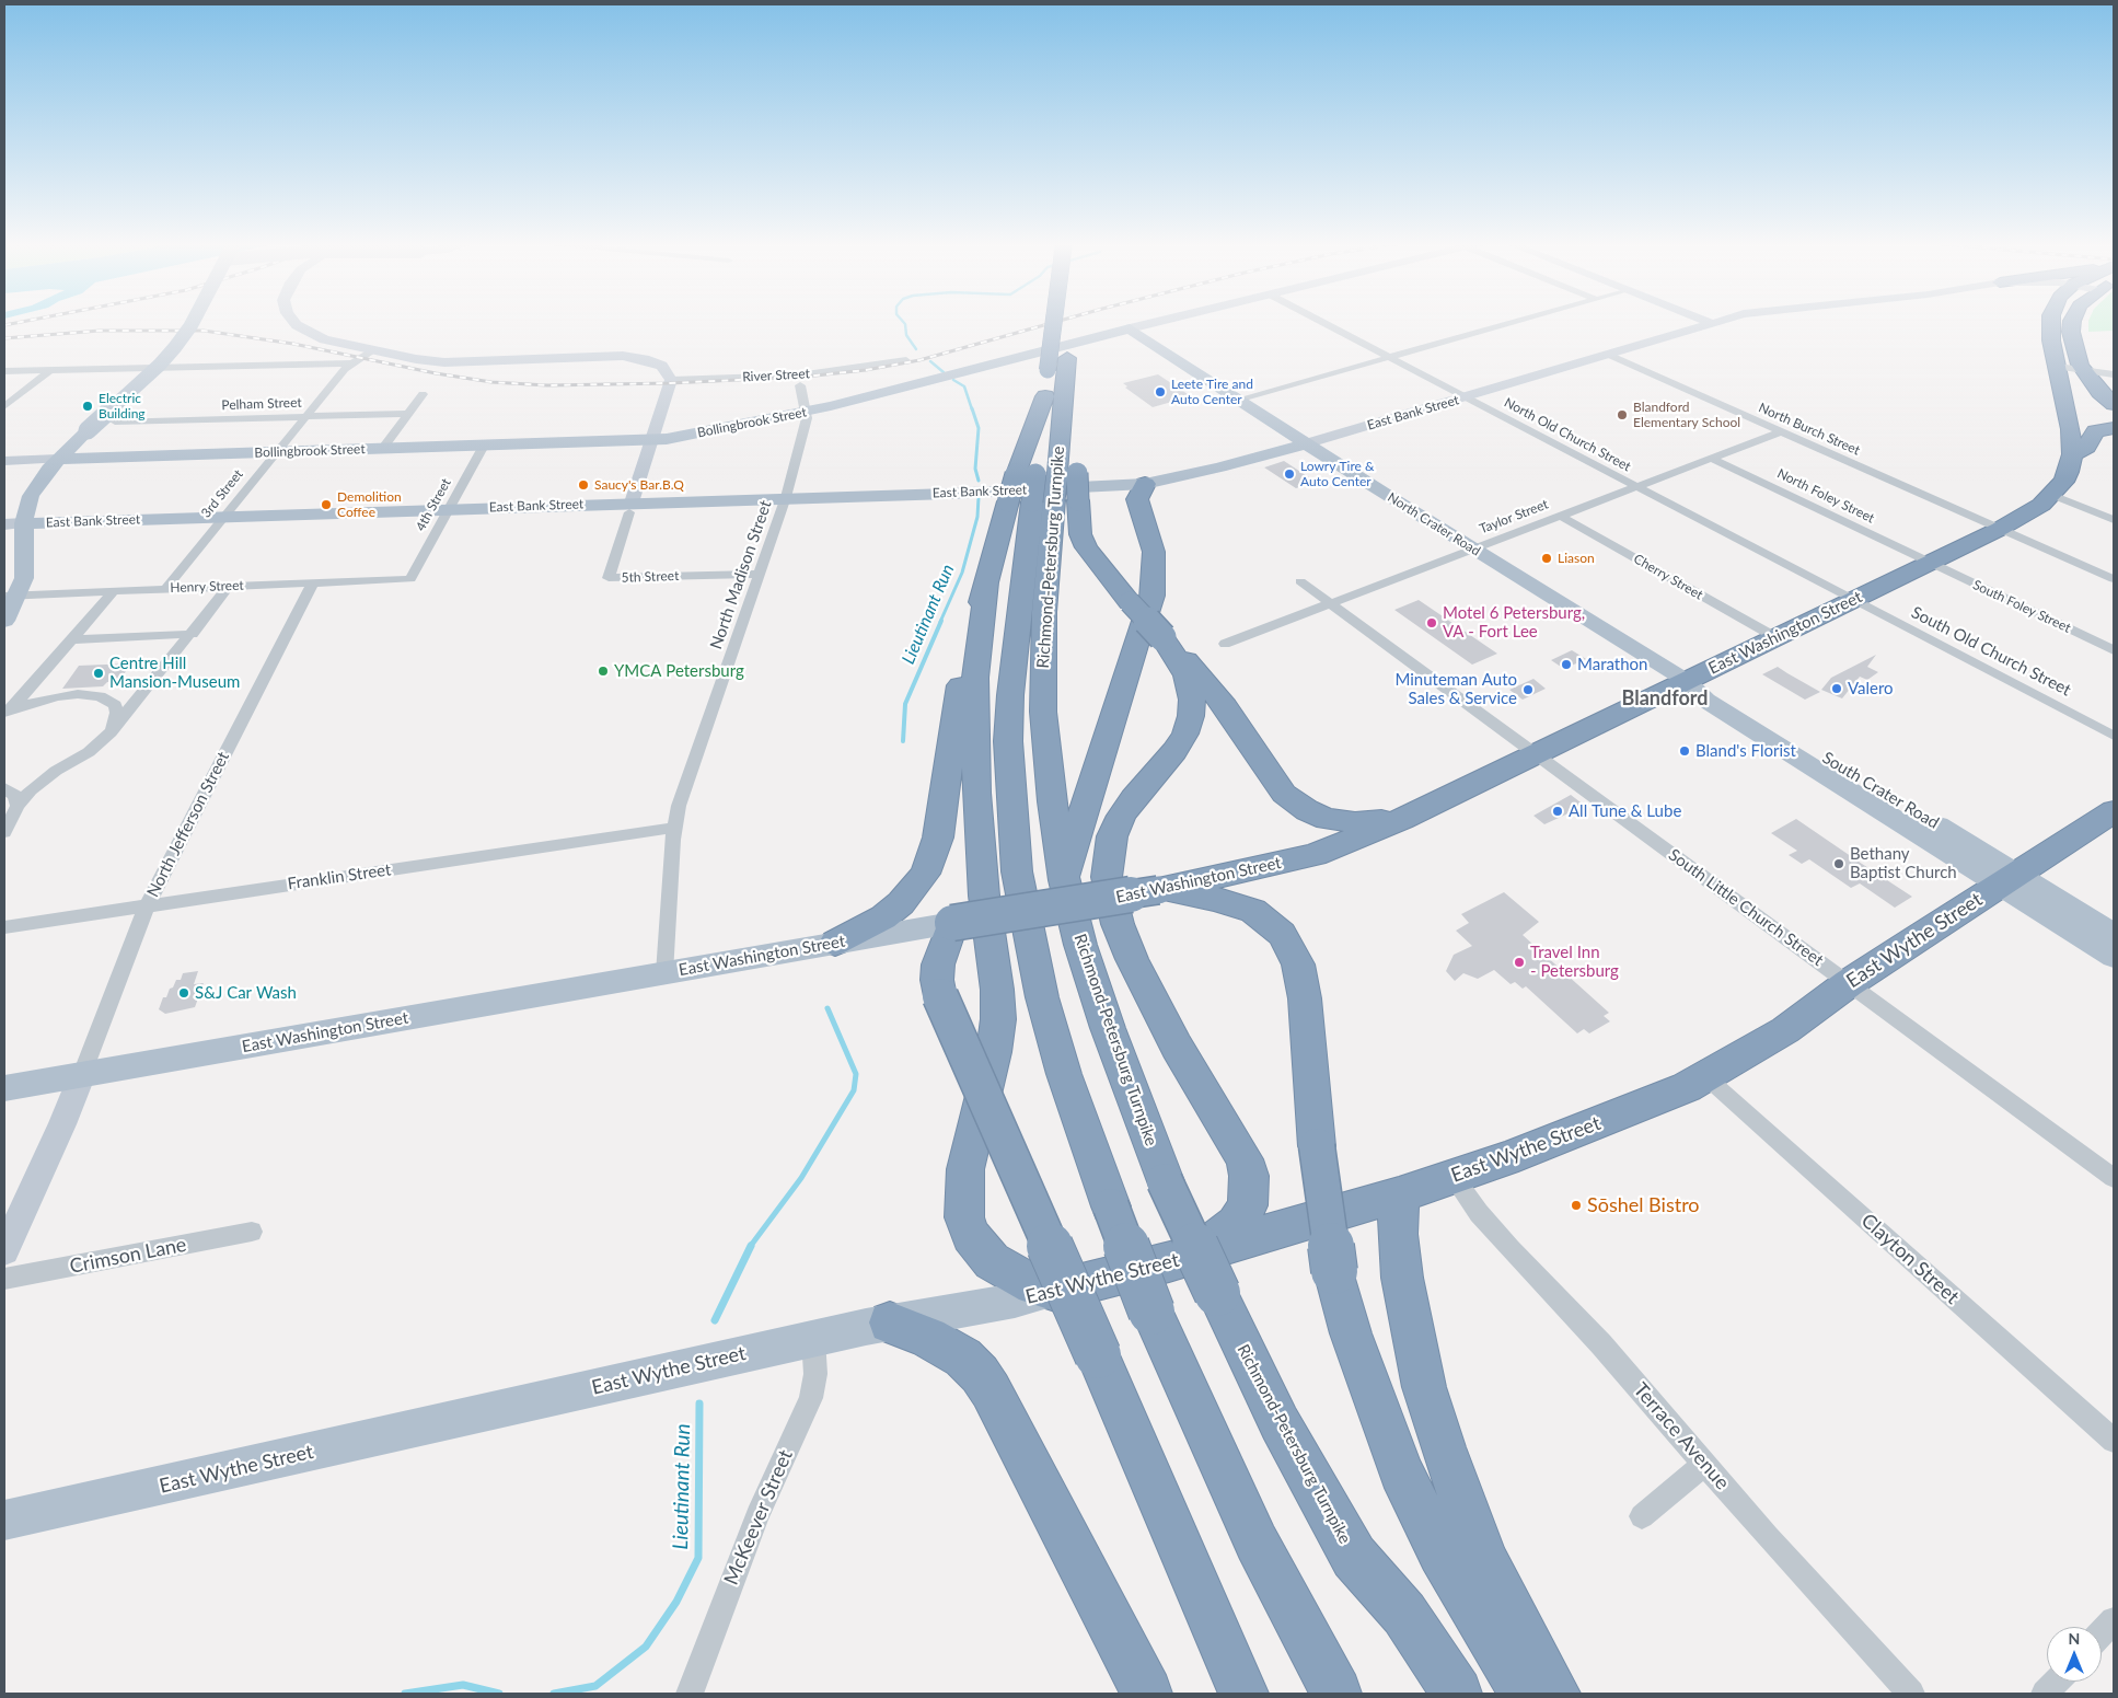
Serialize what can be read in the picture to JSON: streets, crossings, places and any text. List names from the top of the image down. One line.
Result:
{"streets":{"highway":["Richmond-Petersburg Turnpike","East Washington Street","East Wythe Street"],"main road":["East Bank Street","Bollingbrook Street","North Crater Road","South Crater Road"],"street":["River Street","Pelham Street","North Burch Street","North Old Church Street","3rd Street","North Foley Street","4th Street","Taylor Street","North Madison Street","5th Street","Cherry Street","Henry Street","South Foley Street","South Old Church Street","North Jefferson Street","Franklin Street","South Little Church Street","Crimson Lane","Clayton Street","Terrace Avenue","McKeever Street"]},"crossings":[["River Street","5th Street"],["Pelham Street","3rd Street"],["East Bank Street","North Burch Street"],["East Bank Street","North Old Church Street"],["East Bank Street","3rd Street"],["East Bank Street","4th Street"],["East Bank Street","North Crater Road"],["East Bank Street","North Madison Street"],["East Bank Street","5th Street"],["Bollingbrook Street","3rd Street"],["Bollingbrook Street","4th Street"],["Bollingbrook Street","North Crater Road"],["Bollingbrook Street","North Madison Street"],["Bollingbrook Street","5th Street"],["North Burch Street","Taylor Street"],["North Burch Street","East Washington Street"],["North Old Church Street","Taylor Street"],["North Old Church Street","East Washington Street"],["North Old Church Street","South Old Church Street"],["3rd Street","Henry Street"],["North Foley Street","Taylor Street"],["North Foley Street","South Foley Street"],["North Foley Street","East Washington Street"],["4th Street","Henry Street"],["Taylor Street","North Crater Road"],["Taylor Street","Cherry Street"],["Taylor Street","South Little Church Street"],["North Crater Road","East Washington Street"],["North Crater Road","South Crater Road"],["North Madison Street","5th Street"],["North Madison Street","East Washington Street"],["North Madison Street","Franklin Street"],["Cherry Street","East Washington Street"],["Henry Street","North Jefferson Street"],["South Foley Street","East Washington Street"],["East Washington Street","South Old Church Street"],["East Washington Street","South Crater Road"],["East Washington Street","North Jefferson Street"],["East Washington Street","South Little Church Street"],["South Crater Road","East Wythe Street"],["North Jefferson Street","Franklin Street"],["South Little Church Street","East Wythe Street"],["East Wythe Street","Clayton Street"],["East Wythe Street","Terrace Avenue"],["East Wythe Street","McKeever Street"]],"districts":["Blandford"],"water":["Lieutinant Run"],"places":["Leete Tire and Auto Center","Electric Building","Blandford Elementary School","Lowry Tire & Auto Center","Saucy's Bar.B.Q","Demolition Coffee","Liason","Motel 6 Petersburg, VA - Fort Lee","Marathon","YMCA Petersburg","Centre Hill Mansion-Museum","Valero","Minuteman Auto Sales & Service","Bland's Florist","All Tune & Lube","Bethany Baptist Church","Travel Inn - Petersburg","S&J Car Wash","Sōshel Bistro"],"north":"top"}
